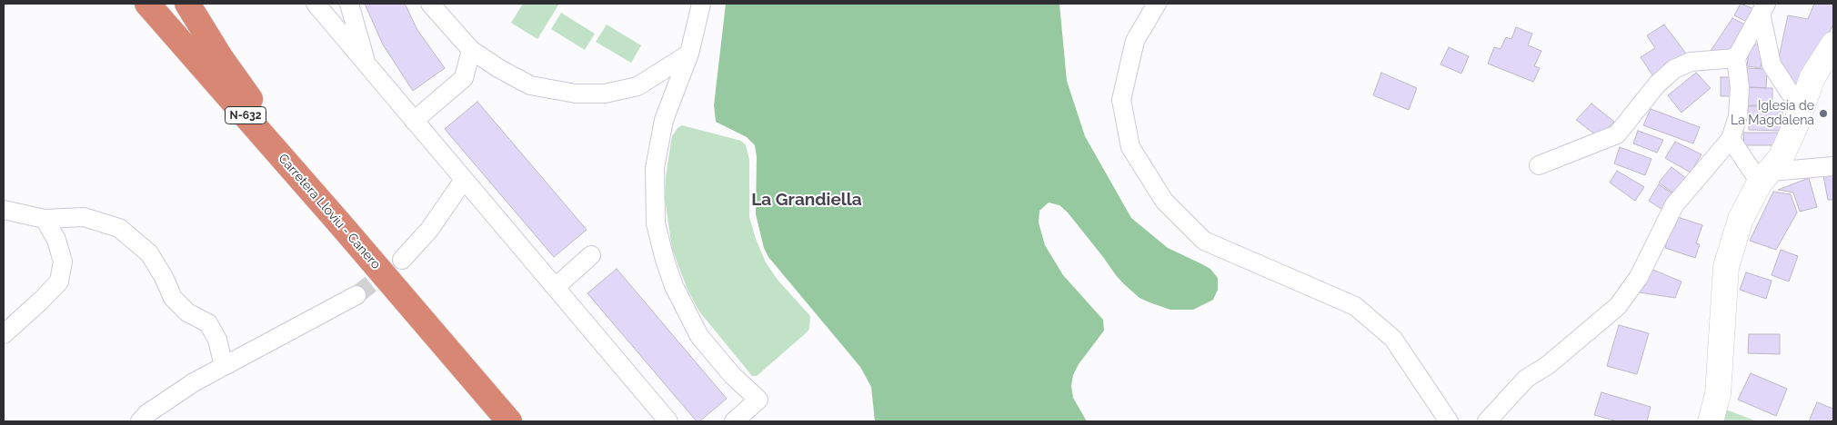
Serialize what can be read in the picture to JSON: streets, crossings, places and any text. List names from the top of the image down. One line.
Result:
{"streets":{"highway":["N-632","Carretera Lloviu - Canero"]},"districts":["La Grandiella"],"places":["Iglesia de La Magdalena"]}
